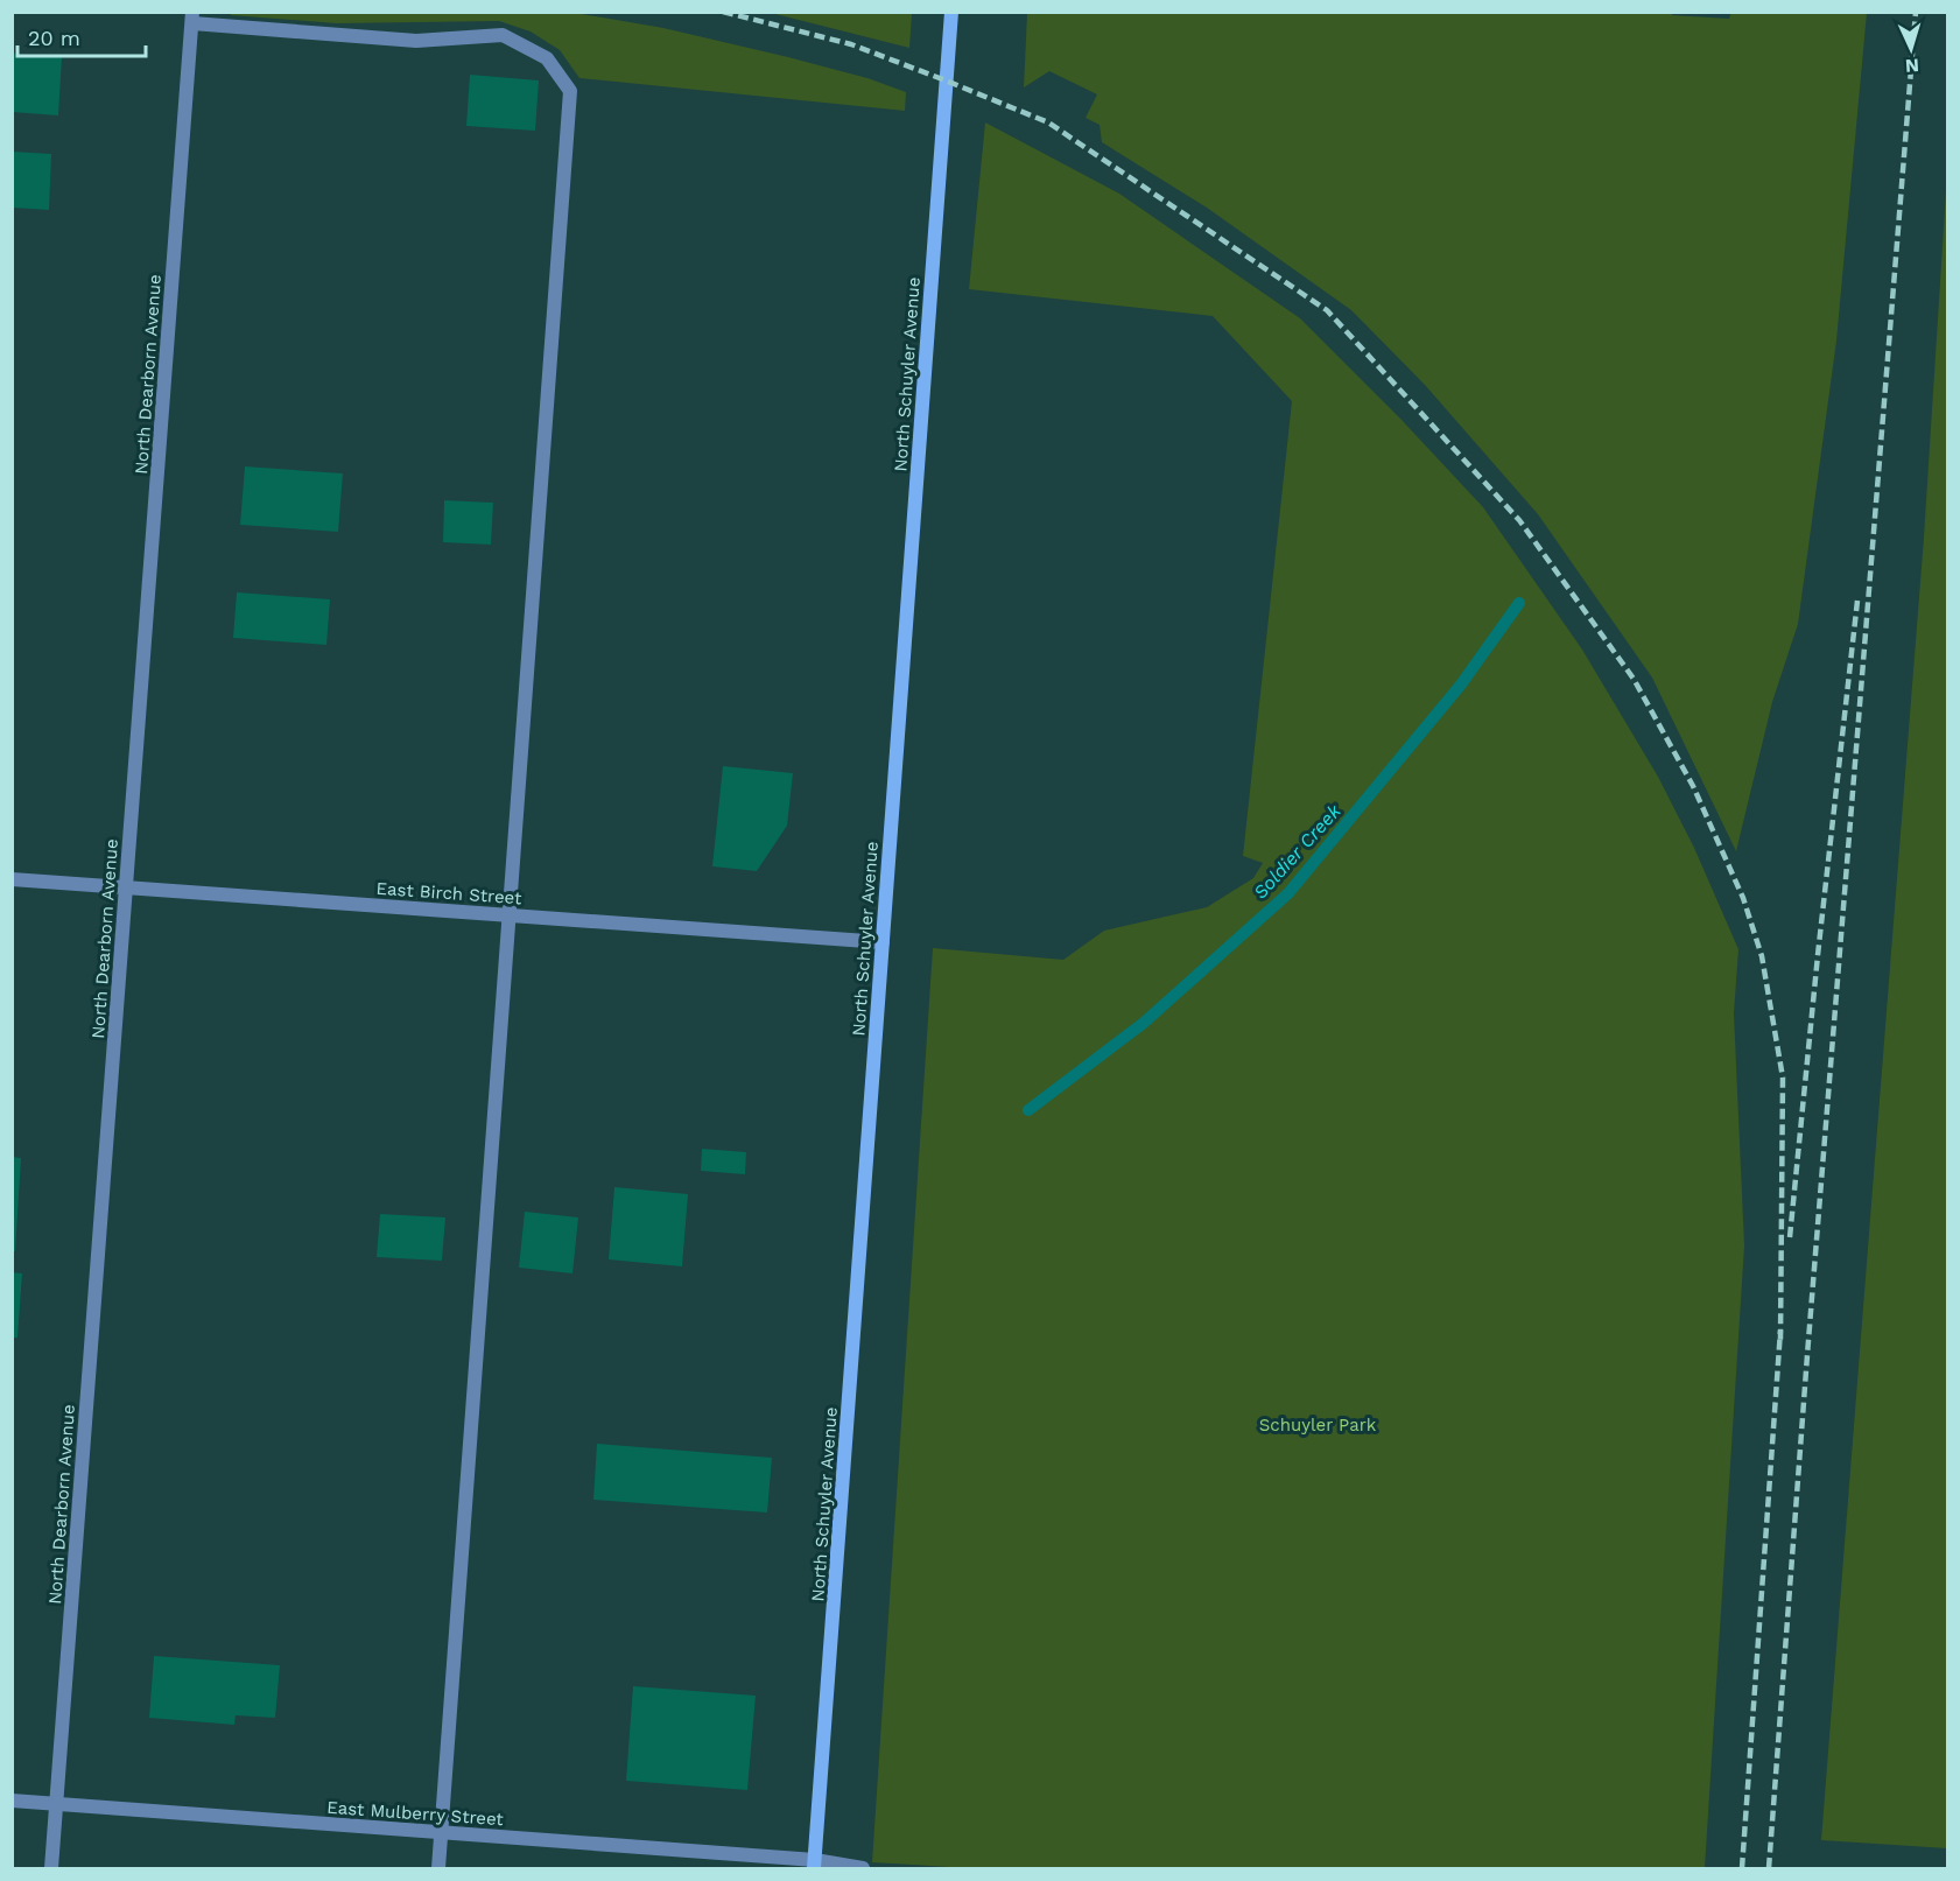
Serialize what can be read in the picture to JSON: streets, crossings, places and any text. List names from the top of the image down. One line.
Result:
{"streets":{"street":["North Dearborn Avenue","North Schuyler Avenue","East Birch Street","East Mulberry Street"]},"crossings":[["North Dearborn Avenue","East Birch Street"],["North Dearborn Avenue","East Mulberry Street"],["North Schuyler Avenue","East Birch Street"],["North Schuyler Avenue","East Mulberry Street"]],"water":["Soldier Creek"],"parks":["Schuyler Park"],"scale_bar":"20 m","north":"bottom"}
